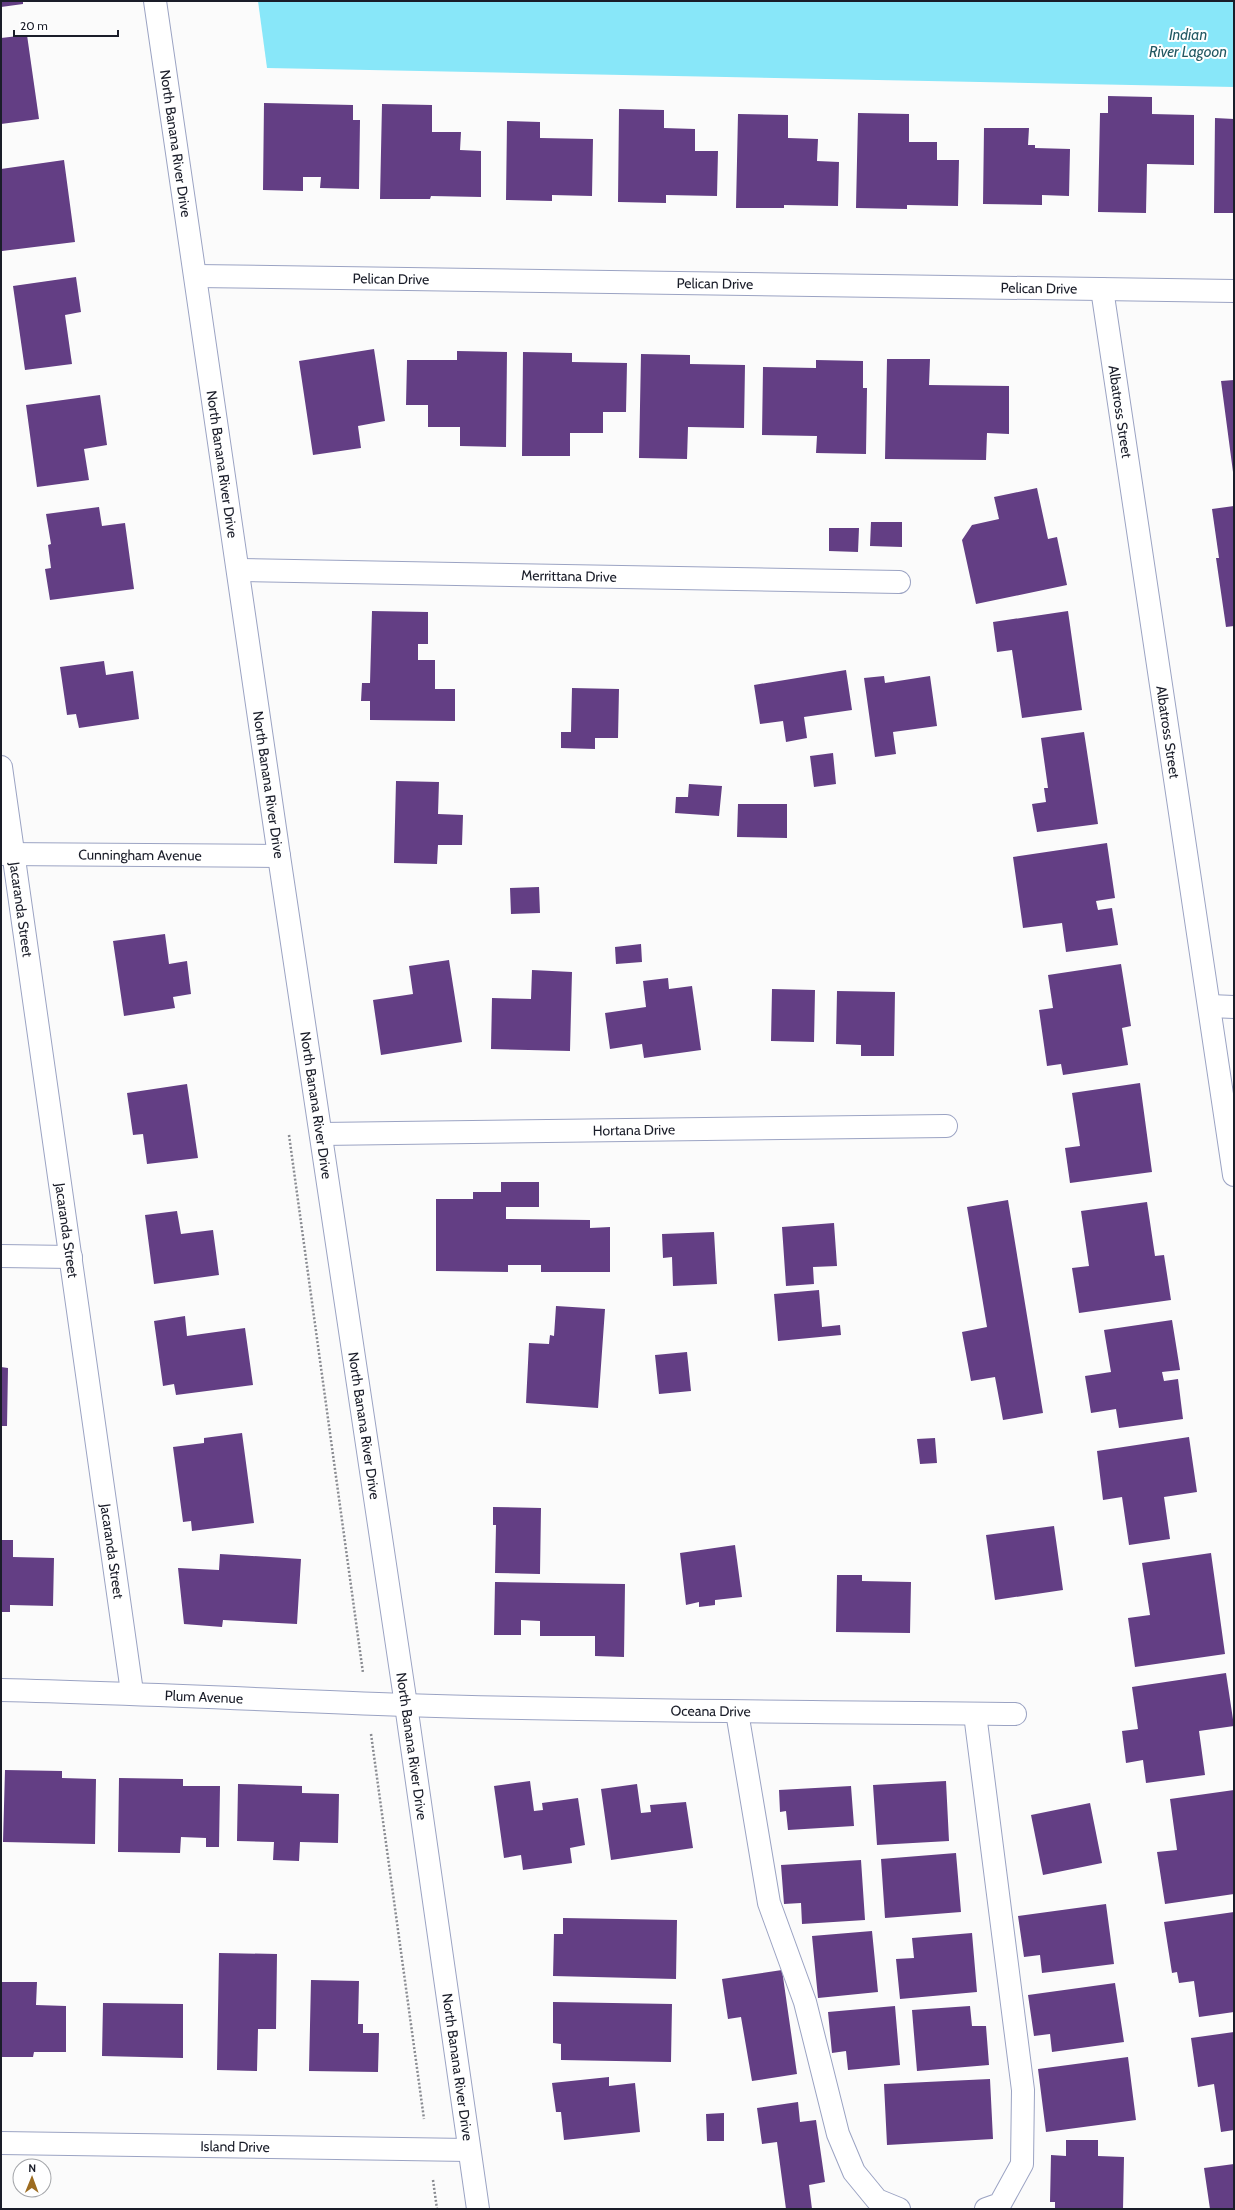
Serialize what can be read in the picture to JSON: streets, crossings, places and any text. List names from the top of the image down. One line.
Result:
{"streets":{"street":["North Banana River Drive","Pelican Drive","Albatross Street","Merrittana Drive","Cunningham Avenue","Jacaranda Street","Hortana Drive","Plum Avenue","Oceana Drive","Island Drive"]},"crossings":[["North Banana River Drive","Pelican Drive"],["North Banana River Drive","Merrittana Drive"],["North Banana River Drive","Cunningham Avenue"],["North Banana River Drive","Hortana Drive"],["North Banana River Drive","Plum Avenue"],["North Banana River Drive","Oceana Drive"],["North Banana River Drive","Island Drive"],["Pelican Drive","Albatross Street"],["Cunningham Avenue","Jacaranda Street"],["Jacaranda Street","Plum Avenue"],["Plum Avenue","Oceana Drive"]],"water":["Indian River Lagoon"],"scale_bar":"20 m","north":"top"}
